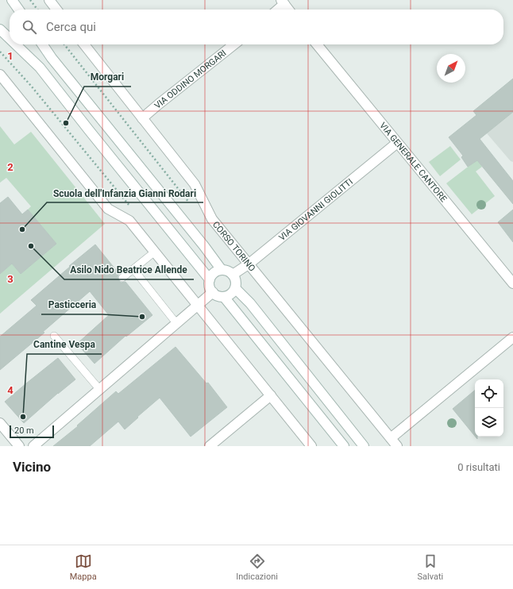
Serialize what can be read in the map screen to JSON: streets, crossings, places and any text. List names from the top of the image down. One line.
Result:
{"streets":{"street":["VIA ODDINO MORGARI","VIA GENERALE CANTORE","VIA GIOVANNI GIOLITTI","CORSO TORINO"]},"crossings":[["VIA ODDINO MORGARI","CORSO TORINO"],["VIA GENERALE CANTORE","VIA GIOVANNI GIOLITTI"],["VIA GIOVANNI GIOLITTI","CORSO TORINO"]],"places":["Morgari","Scuola dell'Infanzia Gianni Rodari","Asilo Nido Beatrice Allende","Pasticceria","Cantine Vespa"],"scale_bar":"20 m","north":"top right","page":{"search":"Cerca qui","scale":"20 m","heading":["Vicino","0 risultati"],"nav":["Mappa","Indicazioni","Salvati"]},"grid":{"rows":["1","2","3","4"]}}
